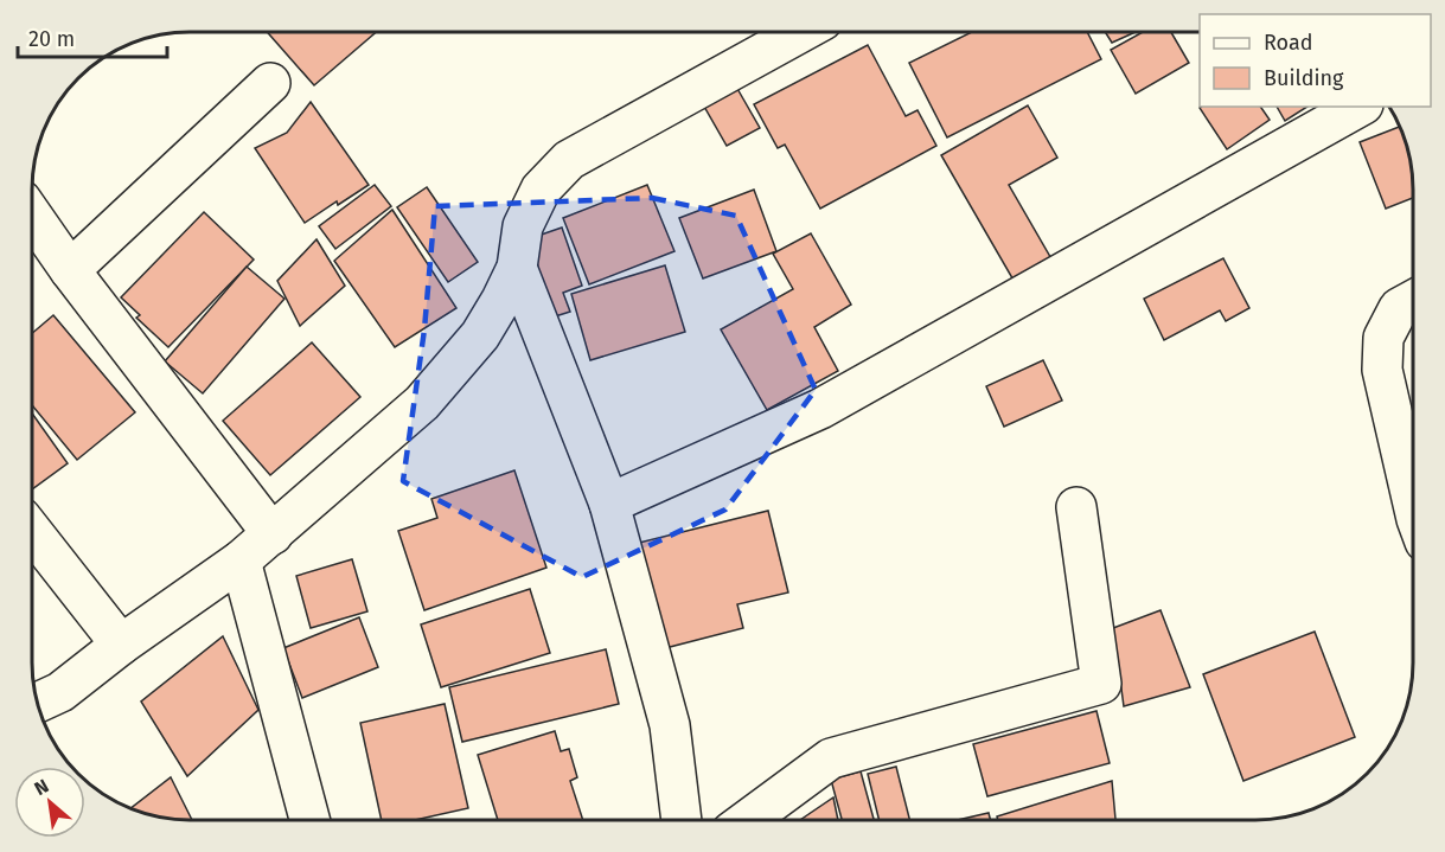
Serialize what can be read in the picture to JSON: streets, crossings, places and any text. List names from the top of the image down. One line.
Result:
{"legend":["Road","Building"],"scale_bar":"20 m","north":"top left"}
